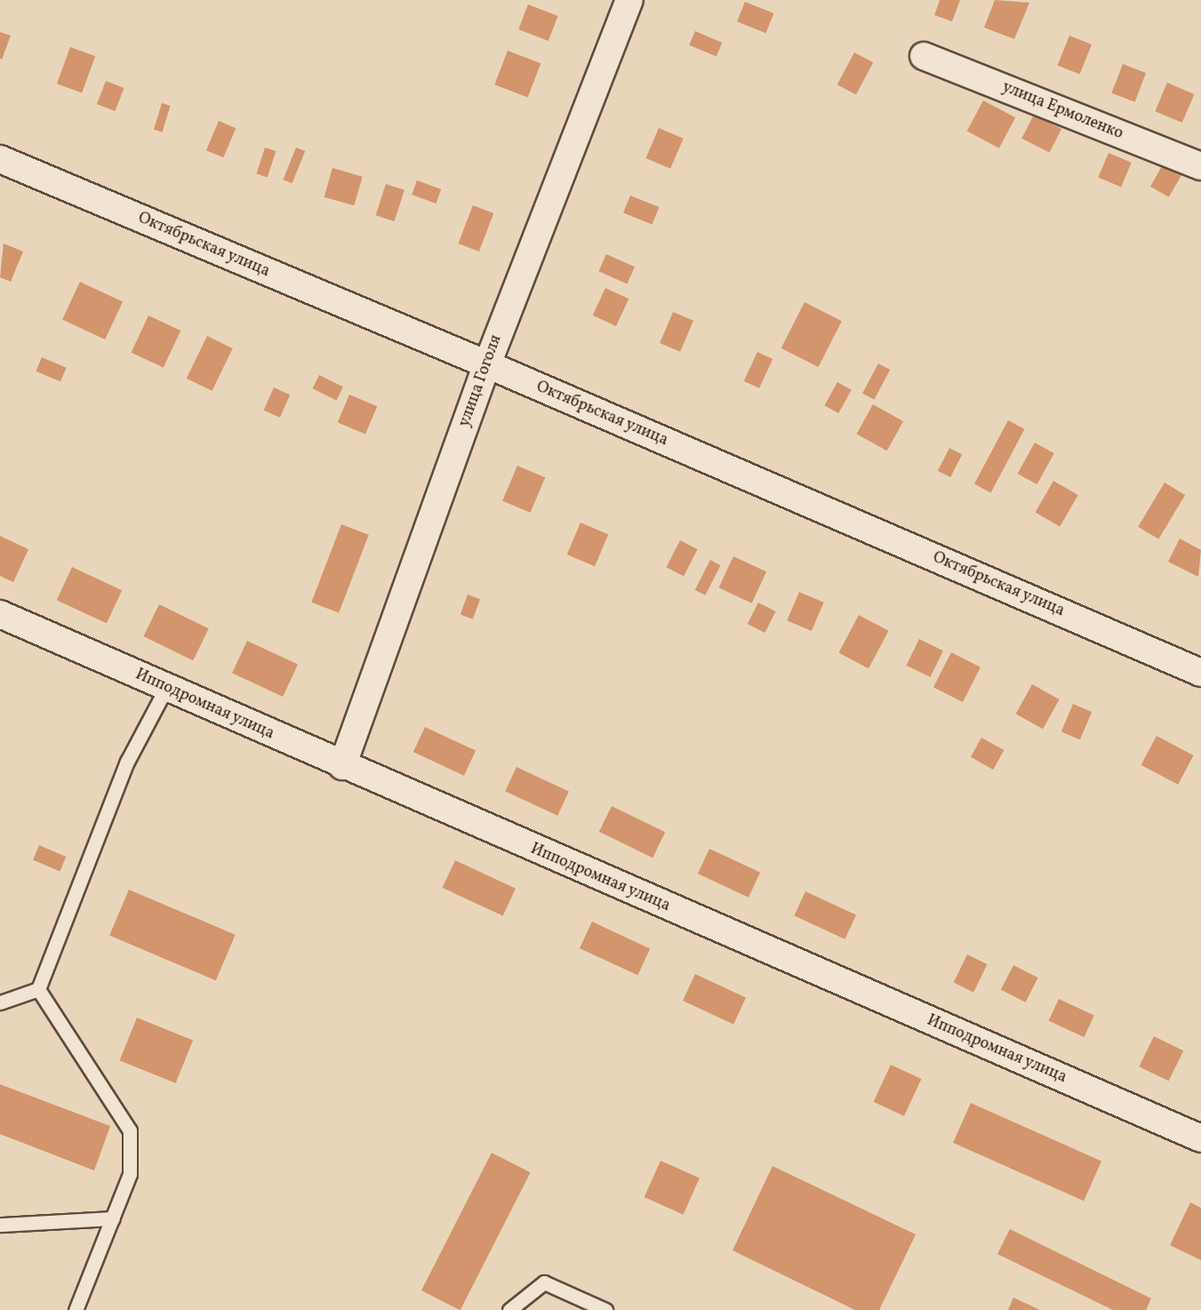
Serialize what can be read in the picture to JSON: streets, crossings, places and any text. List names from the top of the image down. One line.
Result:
{"streets":{"street":["улица Ермоленко","Октябрьская улица","улица Гоголя","Ипподромная улица"]},"crossings":[["Октябрьская улица","улица Гоголя"],["улица Гоголя","Ипподромная улица"]]}
